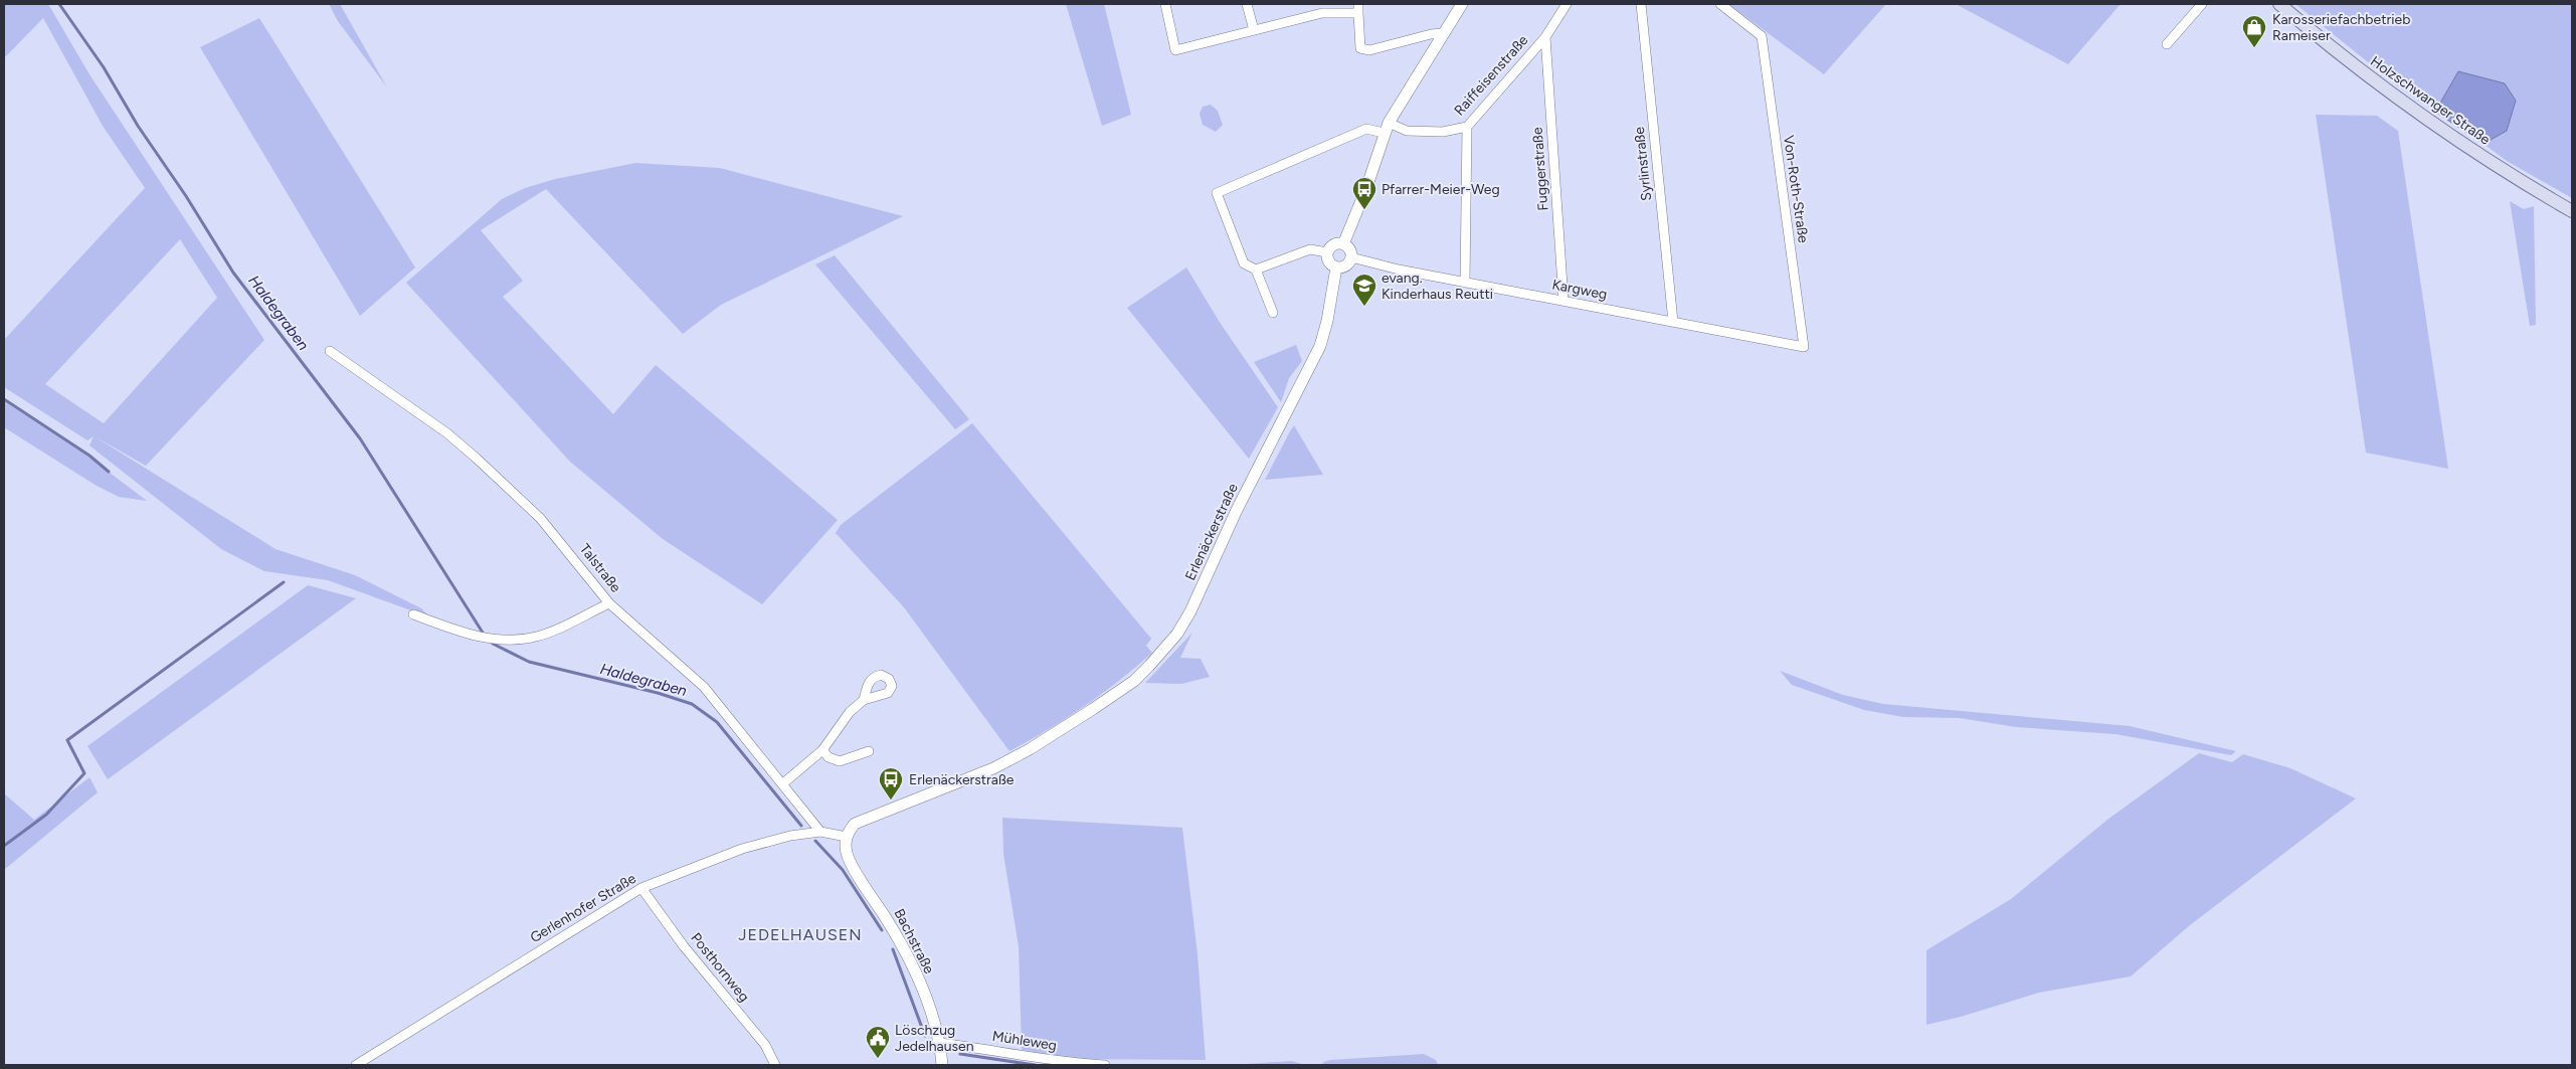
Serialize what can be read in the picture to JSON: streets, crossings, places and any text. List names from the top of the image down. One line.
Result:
{"streets":{"main road":["Holzschwanger Straße"],"street":["Raiffeisenstraße","Syrlinstraße","Fuggerstraße","Von-Roth-Straße","Kargweg","Erlenäckerstraße","Talstraße","Gerlenhofer Straße","Bachstraße","Posthornweg","Mühleweg"]},"crossings":[["Raiffeisenstraße","Fuggerstraße"],["Syrlinstraße","Kargweg"],["Fuggerstraße","Kargweg"],["Von-Roth-Straße","Kargweg"],["Kargweg","Erlenäckerstraße"],["Erlenäckerstraße","Gerlenhofer Straße"],["Erlenäckerstraße","Bachstraße"],["Talstraße","Gerlenhofer Straße"],["Gerlenhofer Straße","Bachstraße"],["Gerlenhofer Straße","Posthornweg"],["Bachstraße","Mühleweg"]],"districts":["JEDELHAUSEN"],"water":["Haldegraben"],"places":{"shop":["Karosseriefachbetrieb Rameiser"],"bus stop":["Pfarrer-Meier-Weg","Erlenäckerstraße"],"school or university":["evang. Kinderhaus Reutti"],"public building":["Löschzug Jedelhausen"]}}
